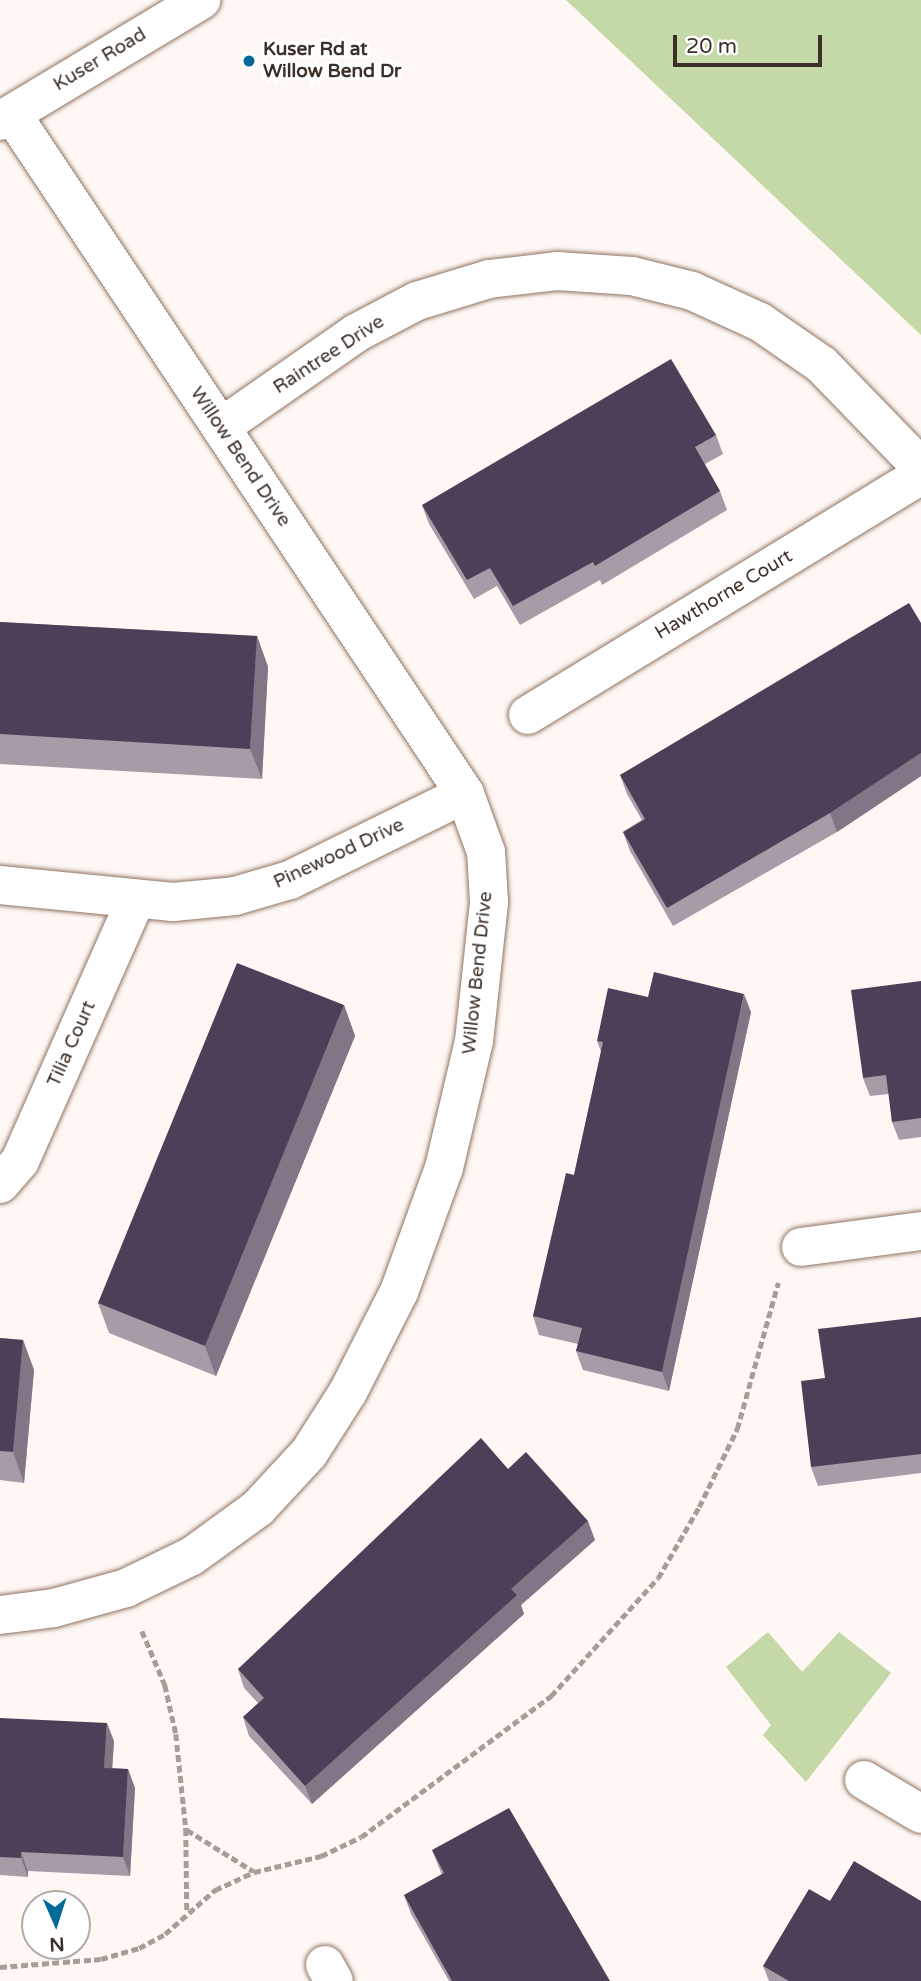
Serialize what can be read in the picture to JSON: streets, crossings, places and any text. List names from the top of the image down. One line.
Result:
{"streets":{"street":["Kuser Road","Raintree Drive","Willow Bend Drive","Hawthorne Court","Pinewood Drive","Tilia Court"]},"crossings":[["Kuser Road","Willow Bend Drive"],["Raintree Drive","Willow Bend Drive"],["Willow Bend Drive","Pinewood Drive"],["Pinewood Drive","Tilia Court"]],"places":["Kuser Rd at Willow Bend Dr"],"scale_bar":"20 m","north":"bottom"}
